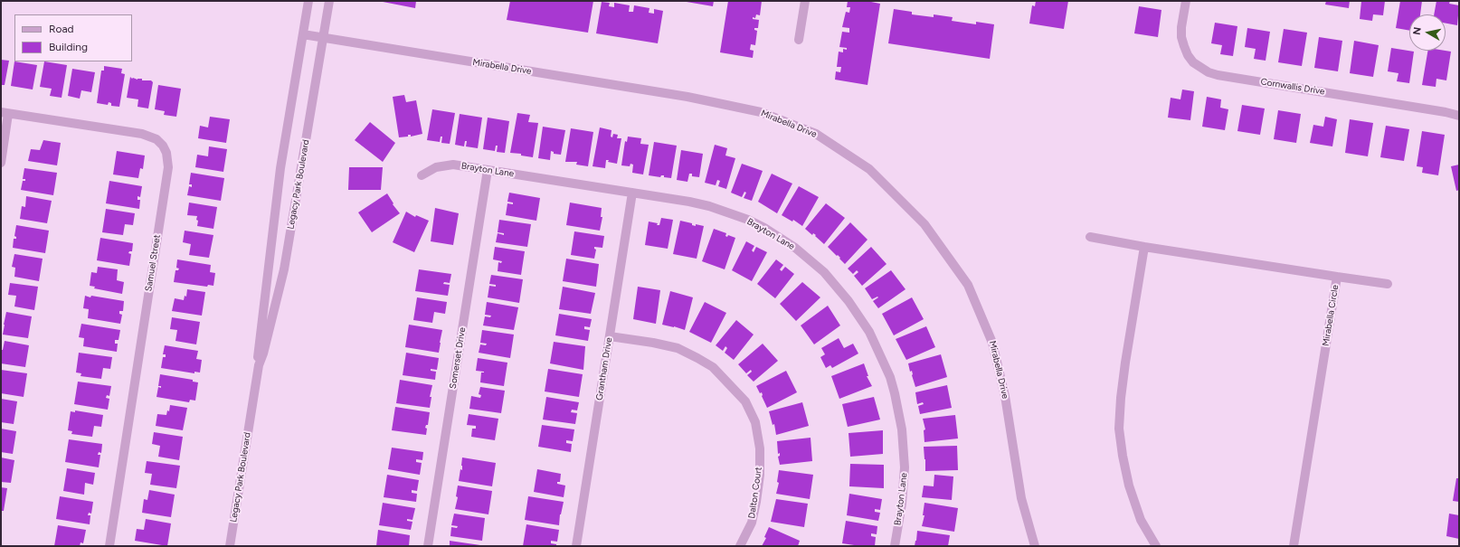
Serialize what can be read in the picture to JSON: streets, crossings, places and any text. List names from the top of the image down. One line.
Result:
{"streets":{"street":["Mirabella Drive","Cornwallis Drive","Brayton Lane","Legacy Park Boulevard","Samuel Street","Mirabella Circle","Somerset Drive","Grantham Drive","Dalton Court"]},"crossings":[["Mirabella Drive","Legacy Park Boulevard"],["Brayton Lane","Somerset Drive"],["Brayton Lane","Grantham Drive"],["Grantham Drive","Dalton Court"]],"legend":["Road","Building"],"north":"left"}
